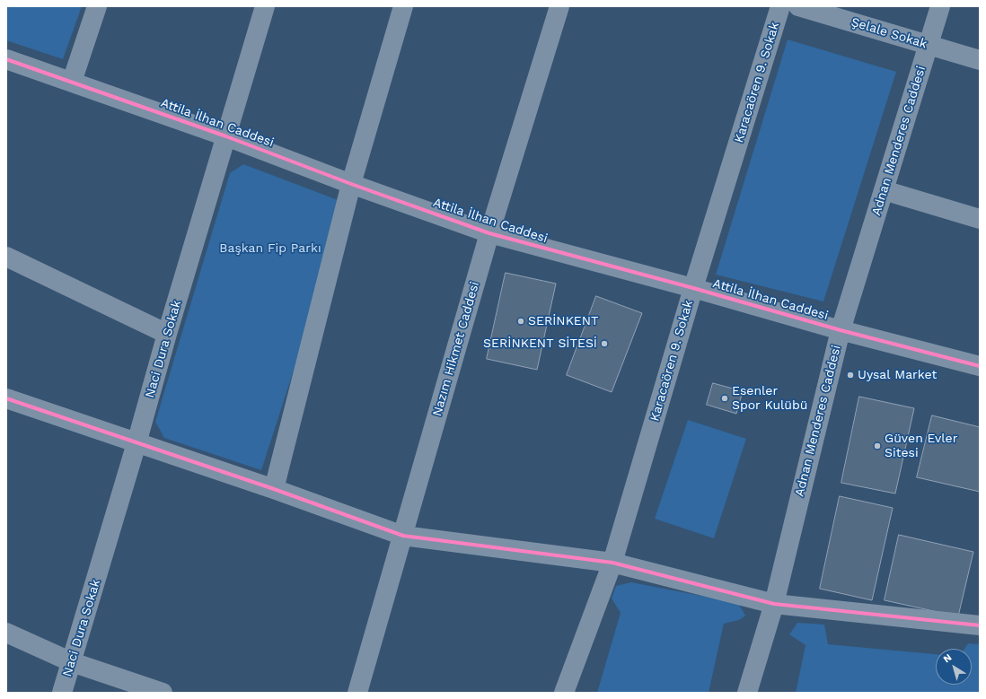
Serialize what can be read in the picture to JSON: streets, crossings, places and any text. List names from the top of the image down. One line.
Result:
{"streets":{"street":["Şelale Sokak","Karacaören 9. Sokak","Attila İlhan Caddesi","Adnan Menderes Caddesi","Naci Dura Sokak","Nazım Hikmet Caddesi"]},"crossings":[["Şelale Sokak","Adnan Menderes Caddesi"],["Karacaören 9. Sokak","Attila İlhan Caddesi"],["Attila İlhan Caddesi","Adnan Menderes Caddesi"],["Attila İlhan Caddesi","Naci Dura Sokak"],["Attila İlhan Caddesi","Nazım Hikmet Caddesi"]],"parks":["Başkan Fip Parkı"],"places":["SERİNKENT","SERİNKENT SİTESİ","Uysal Market","Esenler Spor Kulübü","Güven Evler Sitesi"],"north":"top left"}
